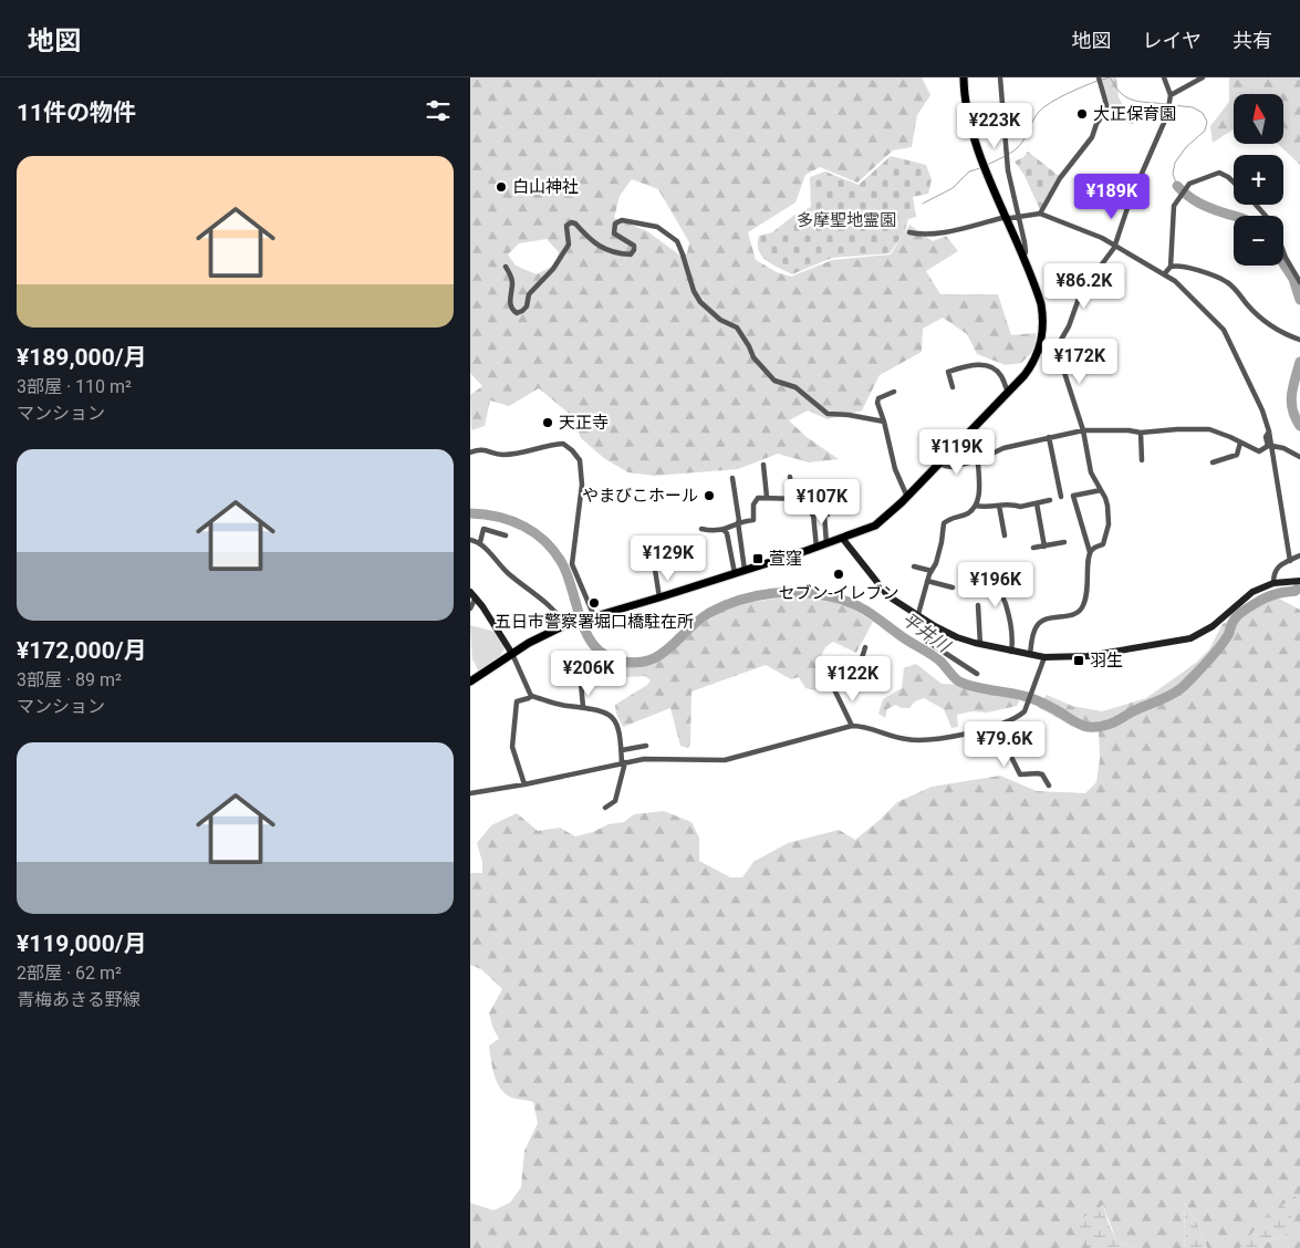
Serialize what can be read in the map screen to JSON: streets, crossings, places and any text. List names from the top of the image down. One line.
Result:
{"water":["平井川"],"parks":["多摩聖地霊園"],"places":{"other":["大正保育園","白山神社","天正寺","やまびこホール","セブン-イレブン","五日市警察署堀口橋駐在所"],"transit":["萱窪","羽生"]},"north":"top","page":{"header":"地図","nav":["地図","レイヤ","共有"],"heading":"11件の物件","map_buttons":["+","−"],"price":["¥223K","¥189K","¥86.2K","¥172K","¥119K","¥107K","¥129K","¥196K","¥206K","¥122K","¥79.6K"],"list":[{"name":"¥189,000/月","note":"3部屋 · 110 m² · マンション"},{"name":"¥172,000/月","note":"3部屋 · 89 m² · マンション"},{"name":"¥119,000/月","note":"2部屋 · 62 m² · 青梅あきる野線"}]}}
